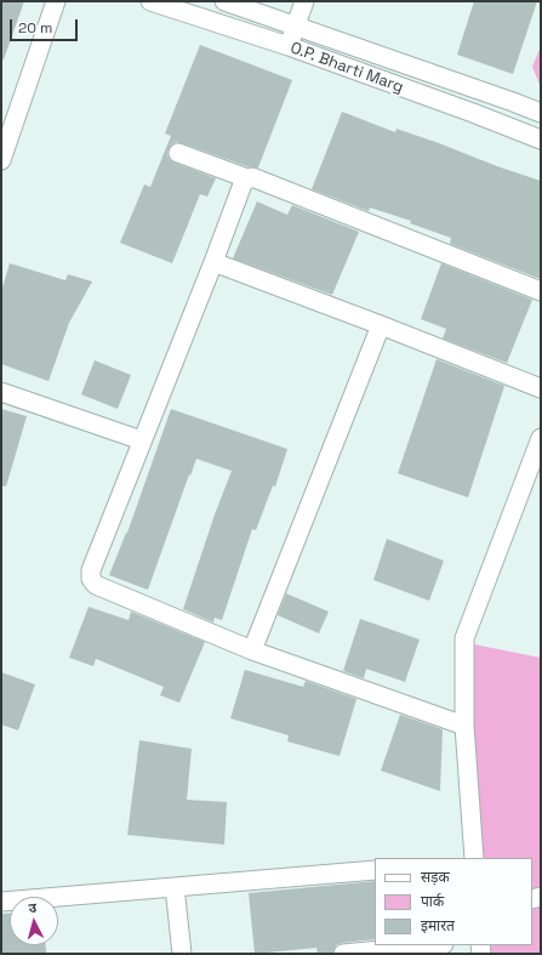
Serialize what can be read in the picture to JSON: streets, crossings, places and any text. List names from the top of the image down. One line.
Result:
{"streets":{"street":["O.P. Bharti Marg"]},"legend":["सड़क","पार्क","इमारत"],"scale_bar":"20 m","north":"top"}
